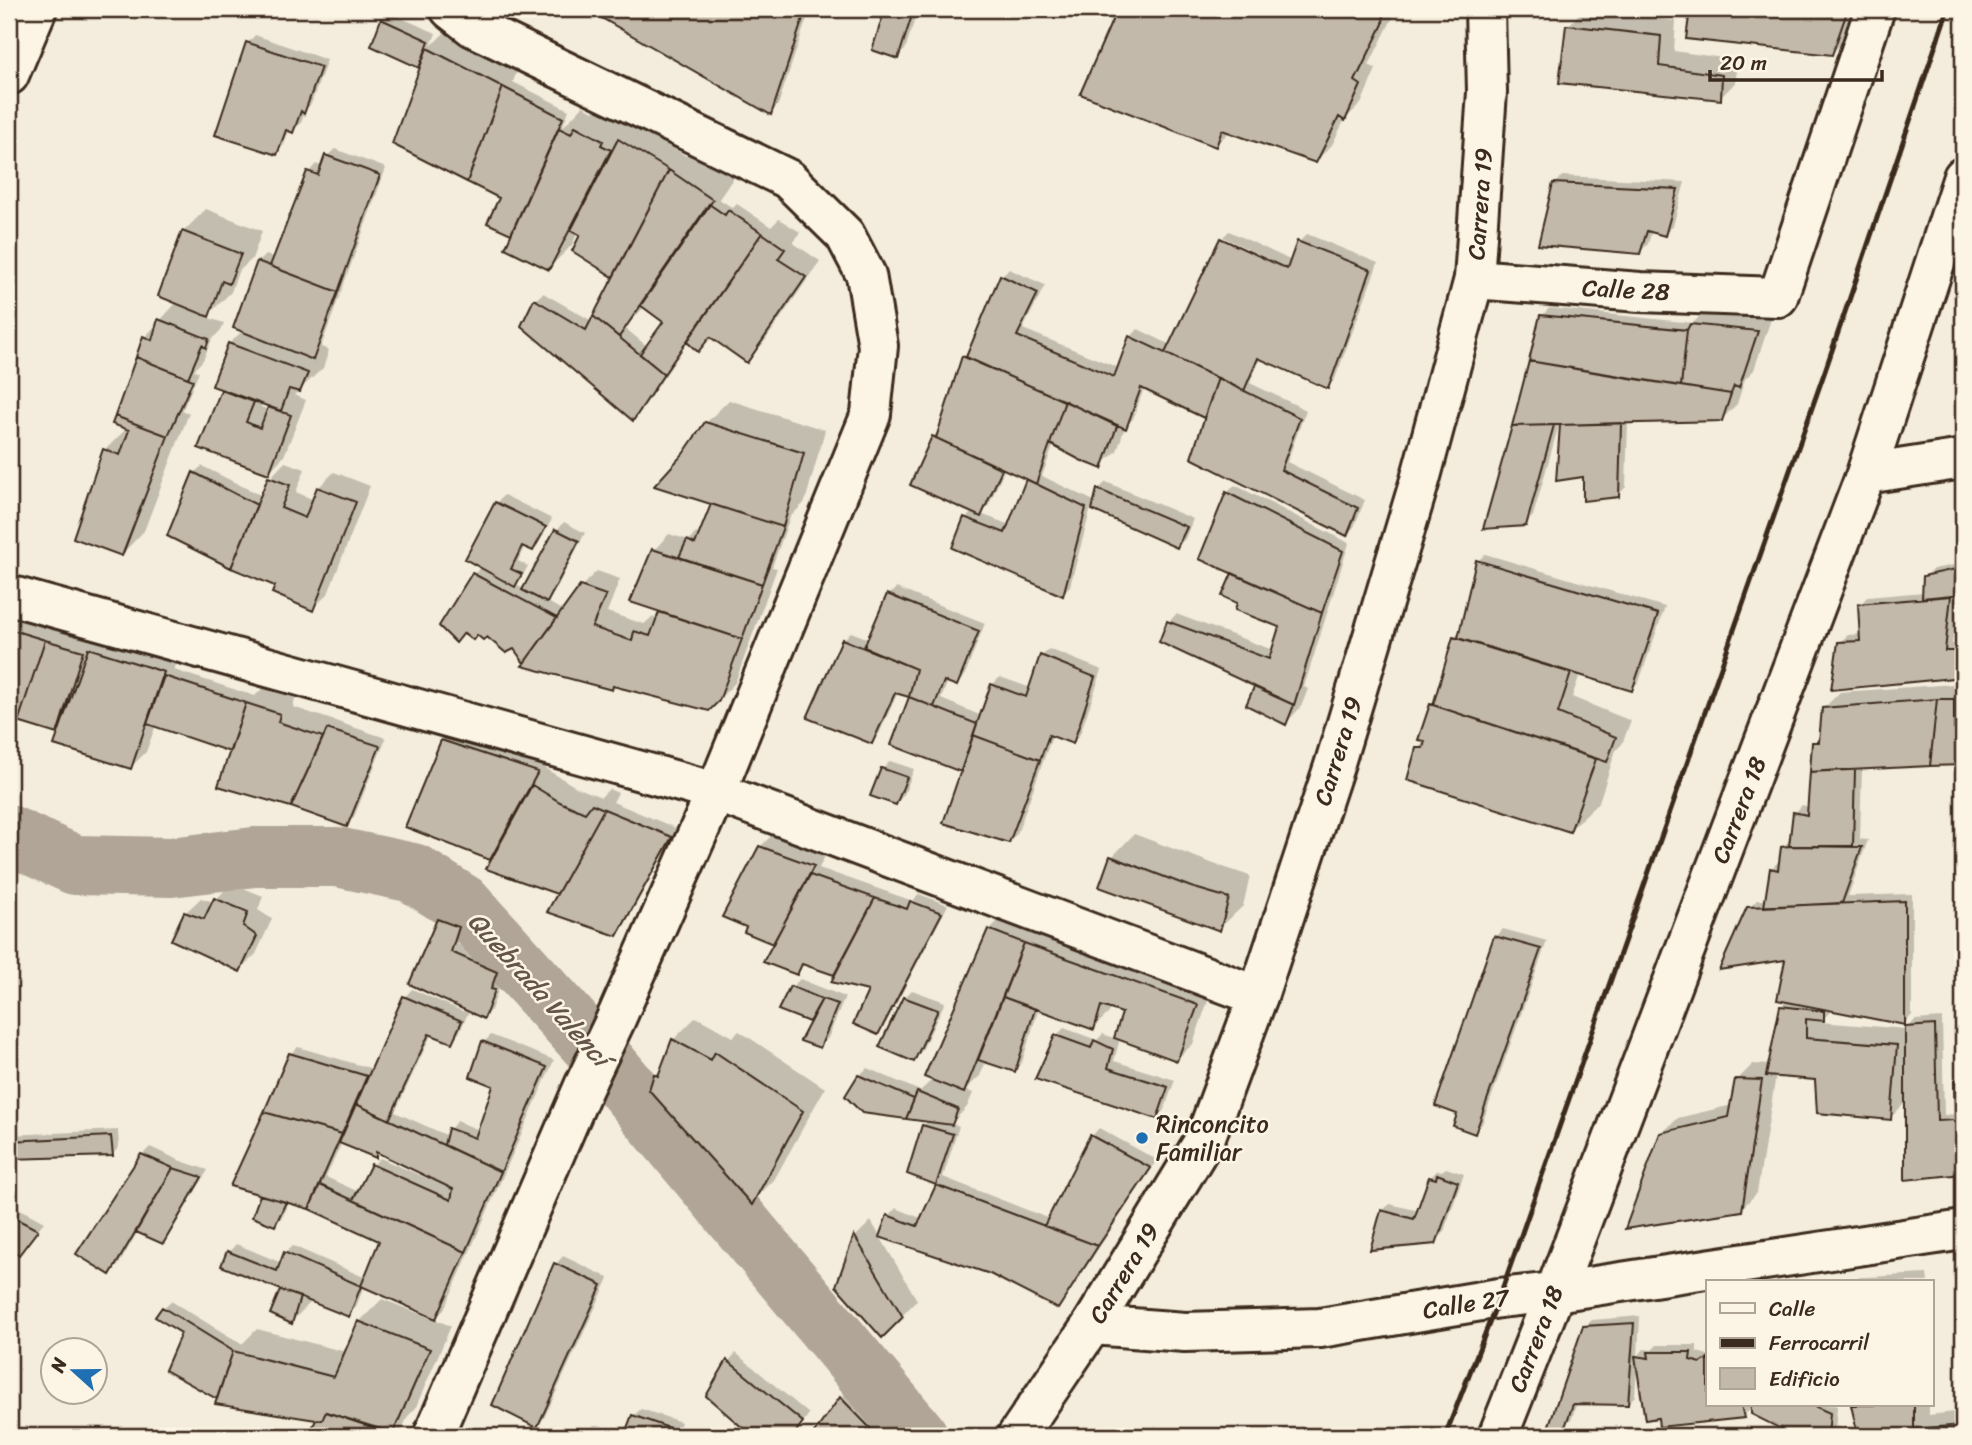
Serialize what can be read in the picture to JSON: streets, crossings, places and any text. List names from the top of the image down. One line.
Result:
{"streets":{"street":["Carrera 19","Calle 28","Carrera 18","Calle 27"]},"crossings":[["Carrera 19","Calle 28"],["Carrera 19","Calle 27"],["Carrera 18","Calle 27"]],"water":["Quebrada Valencí"],"places":["Rinconcito Familiar"],"legend":["Calle","Ferrocarril","Edificio"],"scale_bar":"20 m","north":"left"}
